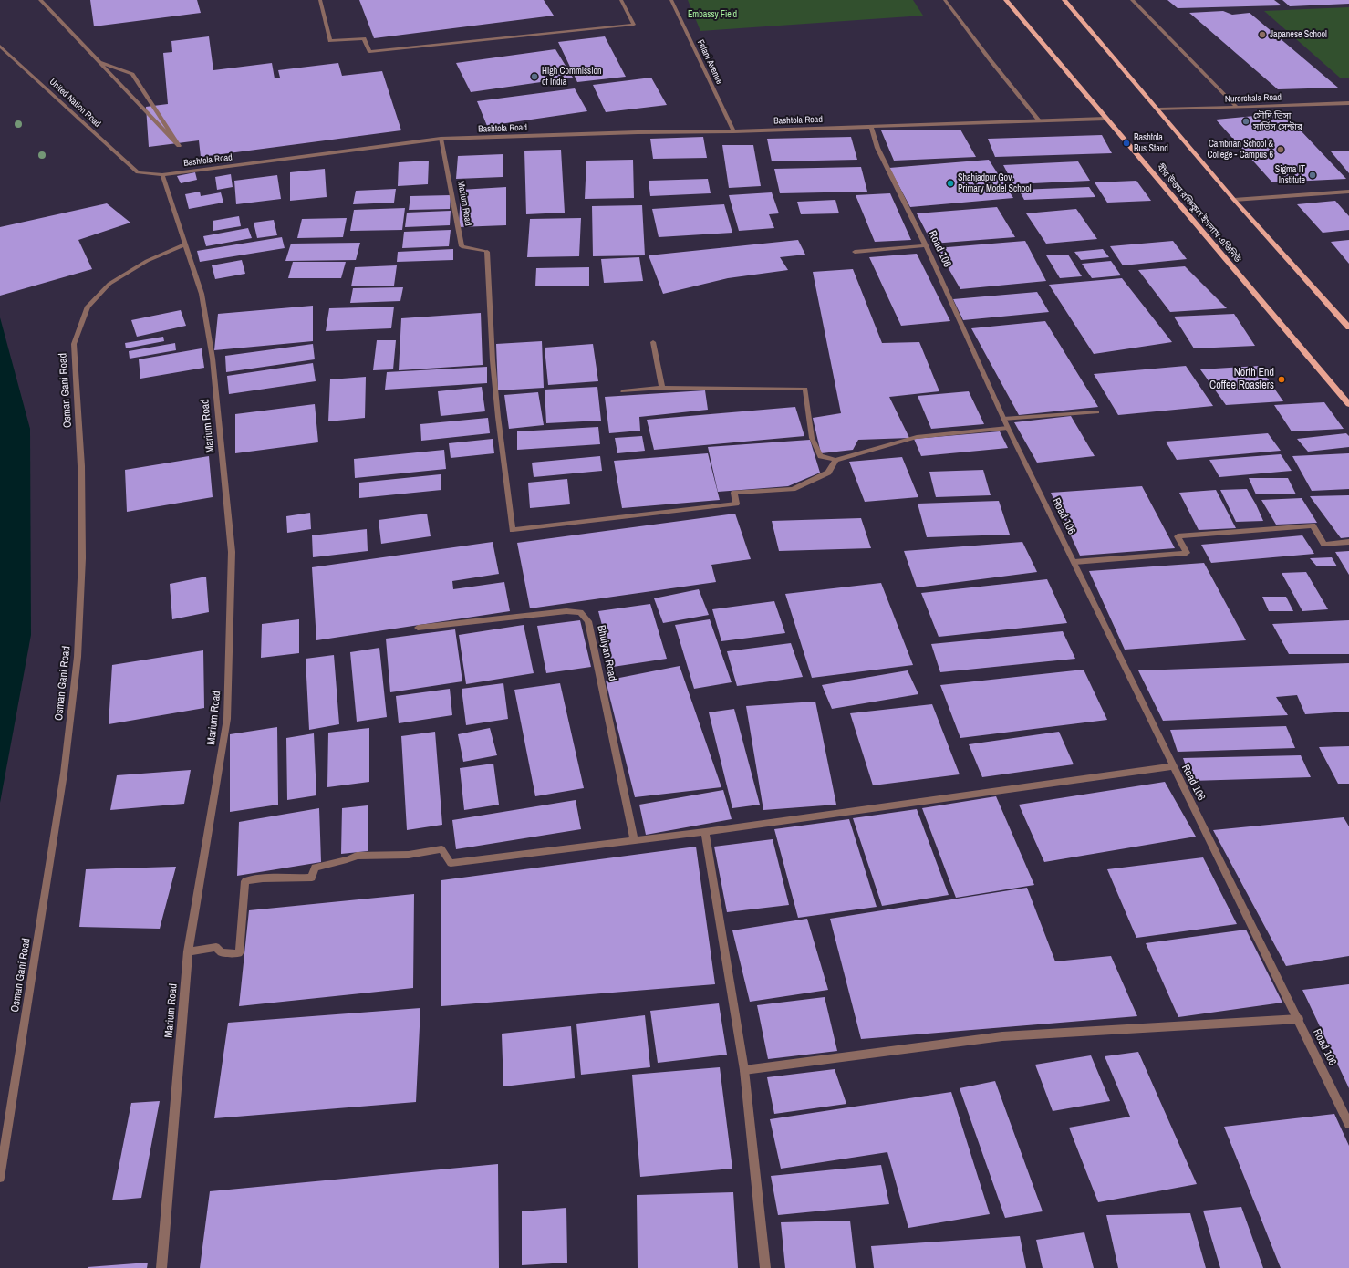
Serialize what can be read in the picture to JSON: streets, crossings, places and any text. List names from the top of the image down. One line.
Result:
{"streets":{"main road":["বীর উত্তম রফিকুল ইসলাম এভিনিউ"],"street":["Felani Avenue","Nurerchala Road","United Nation Road","Bashtola Road","Marium Road","Road 106","Osman Gani Road","Bhuiyan Road"]},"crossings":[["Felani Avenue","Bashtola Road"],["United Nation Road","Bashtola Road"],["Bashtola Road","Marium Road"],["Bashtola Road","Road 106"],["Marium Road","Osman Gani Road"]],"parks":["Embassy Field"],"places":["Japanese School","High Commission of India","সৌদি ভিসা সার্ভিস সেন্টার","Bashtola Bus Stand","Cambrian School & College - Campus 6","Sigma IT Institute","Shahjadpur Gov. Primary Model School","North End Coffee Roasters"]}
